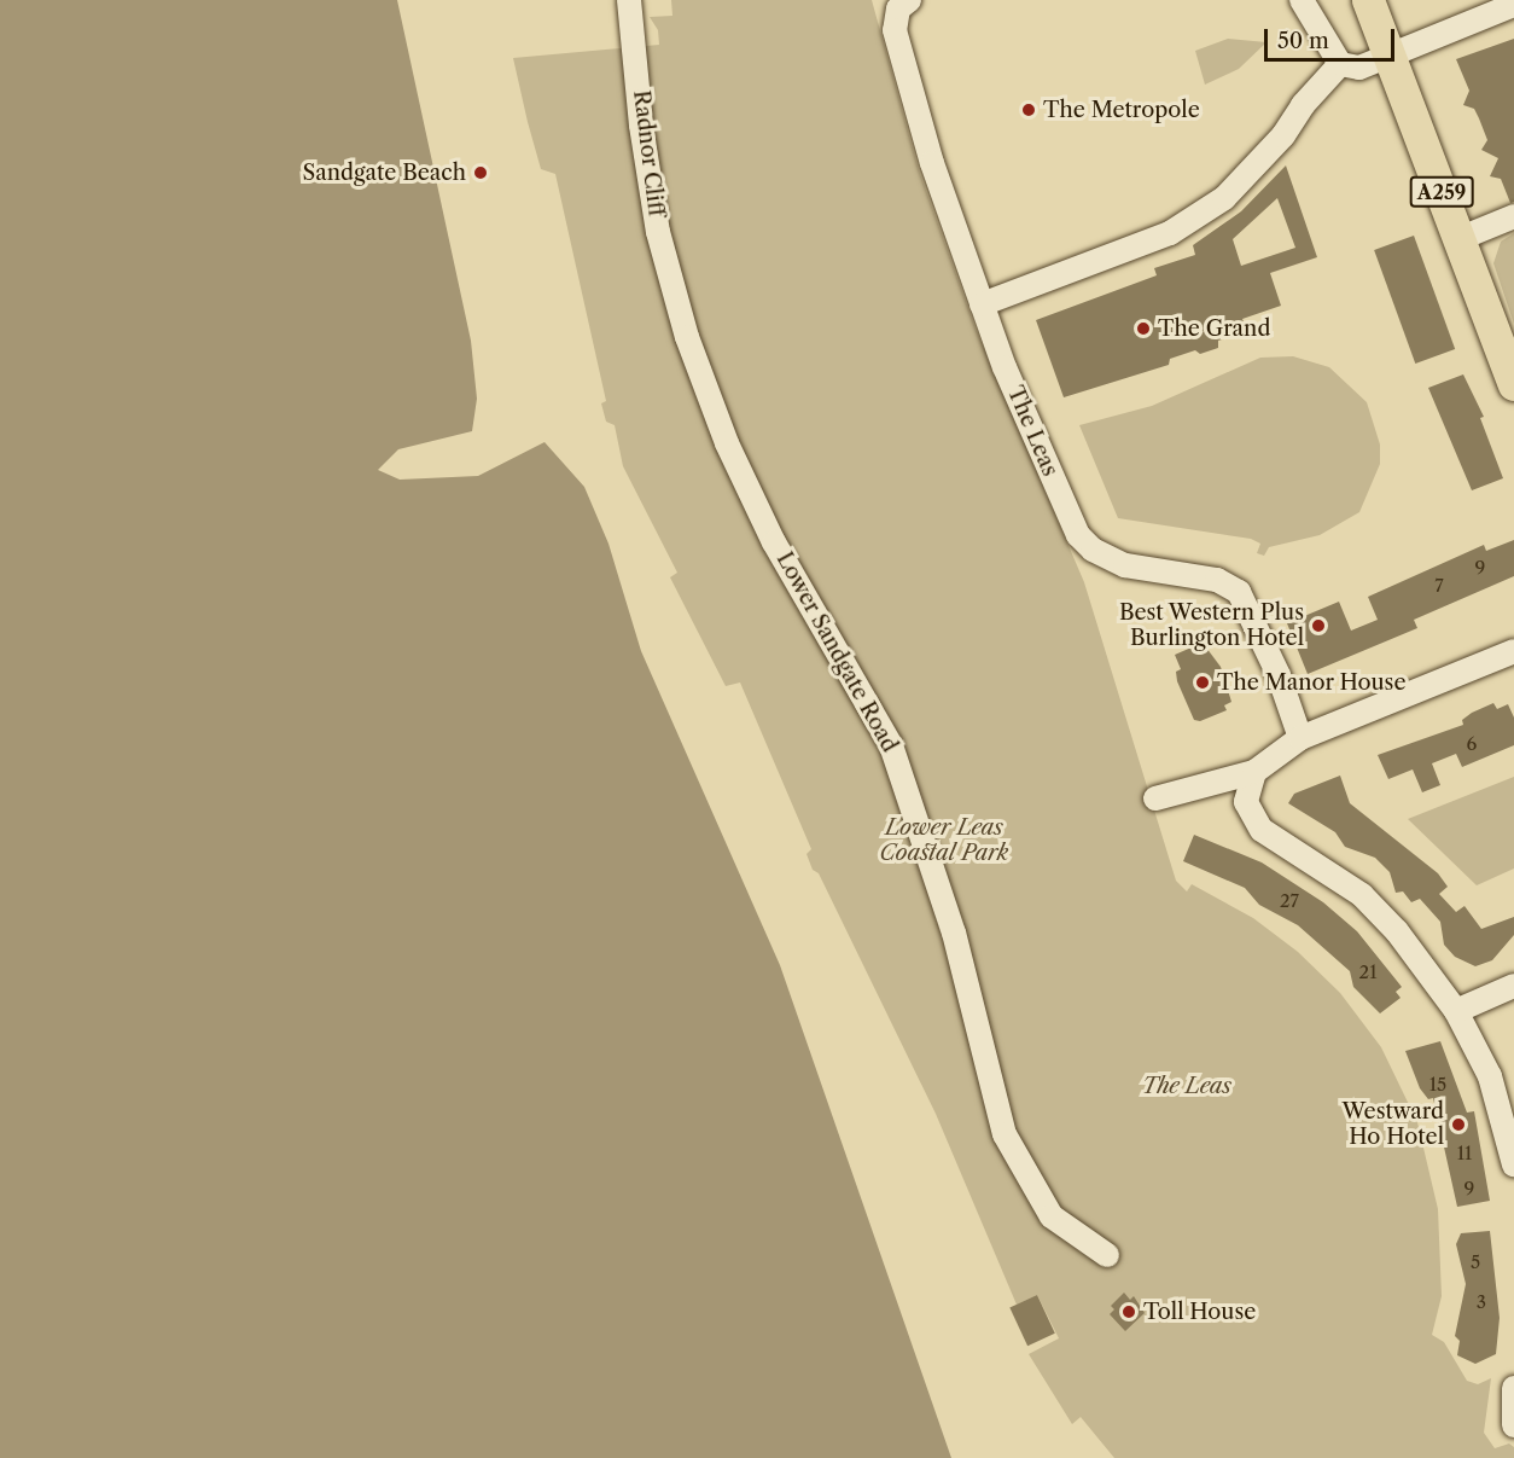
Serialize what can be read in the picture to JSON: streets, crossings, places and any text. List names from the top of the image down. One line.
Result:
{"streets":{"highway":["A259"],"street":["Radnor Cliff","The Leas","Lower Sandgate Road"]},"crossings":[["Radnor Cliff","Lower Sandgate Road"]],"parks":["Lower Leas Coastal Park","The Leas"],"places":["The Metropole","Sandgate Beach","The Grand","Best Western Plus Burlington Hotel","The Manor House","Westward Ho Hotel","Toll House"],"house_numbers":["9","7","6","27","21","15","11","9","5","3"],"scale_bar":"50 m"}
